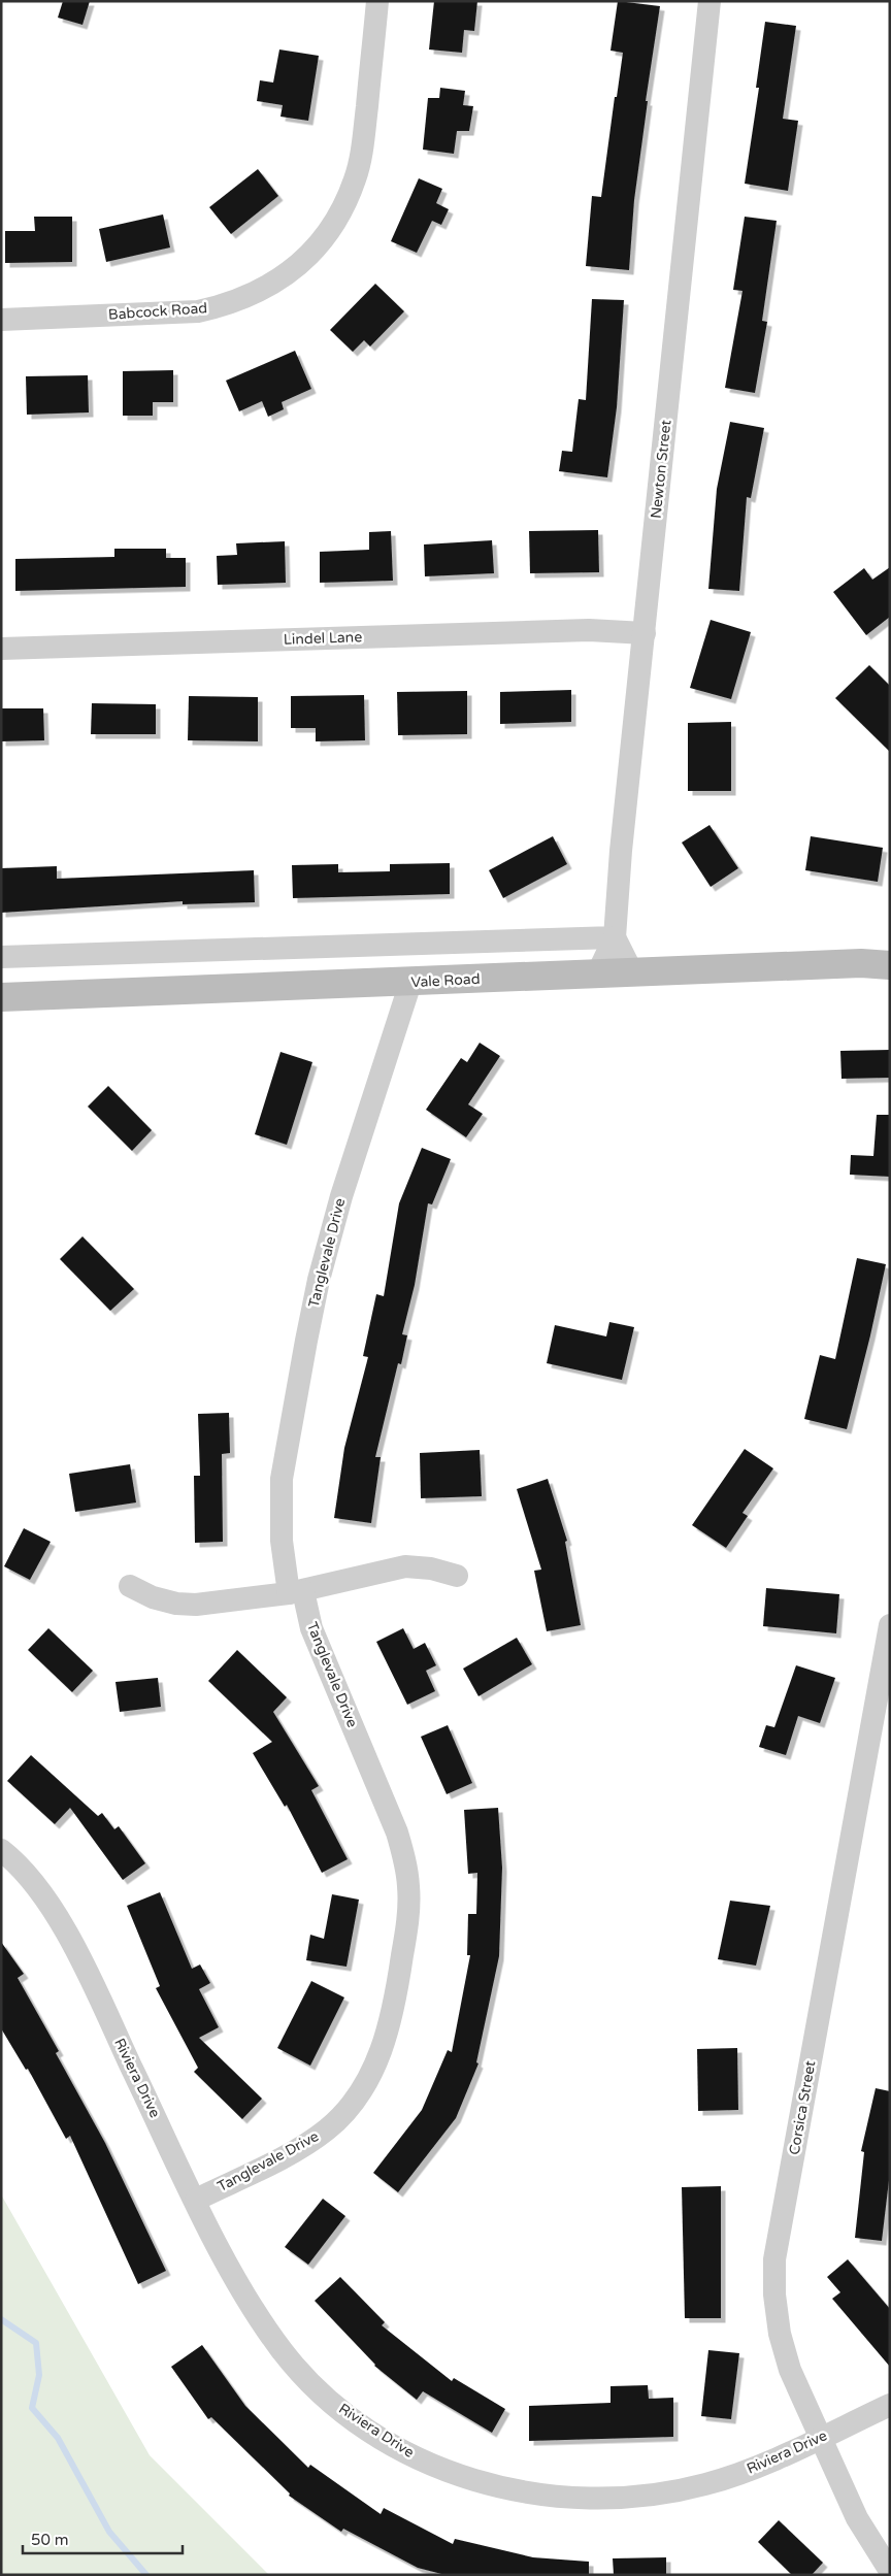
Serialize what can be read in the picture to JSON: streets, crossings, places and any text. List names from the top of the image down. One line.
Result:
{"streets":{"main road":["Vale Road"],"street":["Babcock Road","Newton Street","Lindel Lane","Tanglevale Drive","Riviera Drive","Corsica Street"]},"crossings":[["Newton Street","Lindel Lane"],["Newton Street","Vale Road"],["Vale Road","Tanglevale Drive"],["Tanglevale Drive","Riviera Drive"],["Riviera Drive","Corsica Street"]],"scale_bar":"50 m"}
